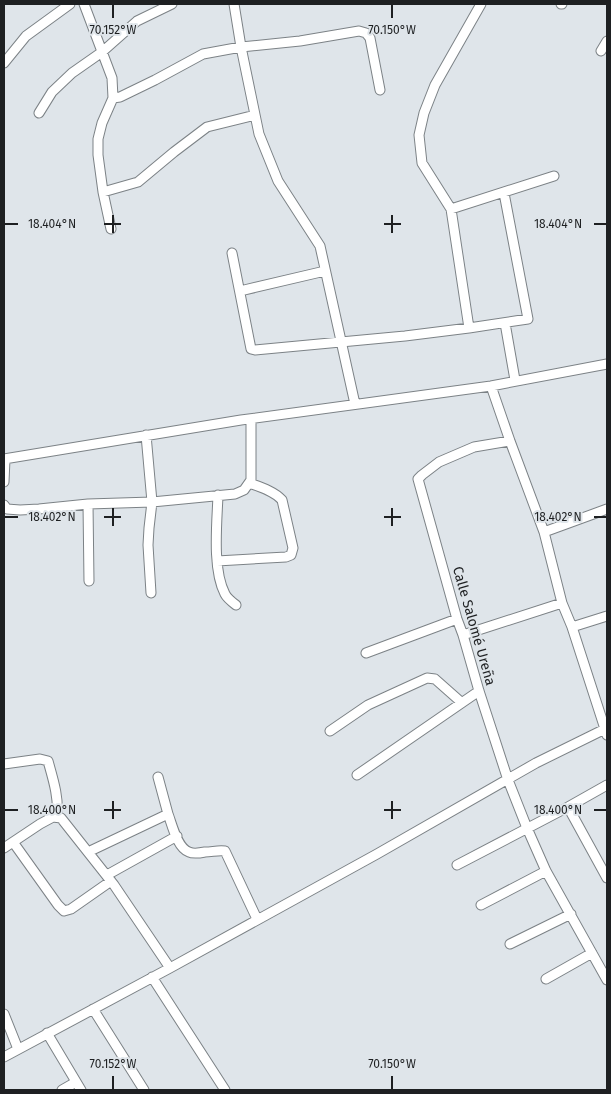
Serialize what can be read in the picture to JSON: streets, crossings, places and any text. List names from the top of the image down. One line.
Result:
{"streets":{"street":["Calle Salomé Ureña"]},"coordinates":["70.152°W","70.150°W","18.404°N","18.402°N","18.400°N"]}
